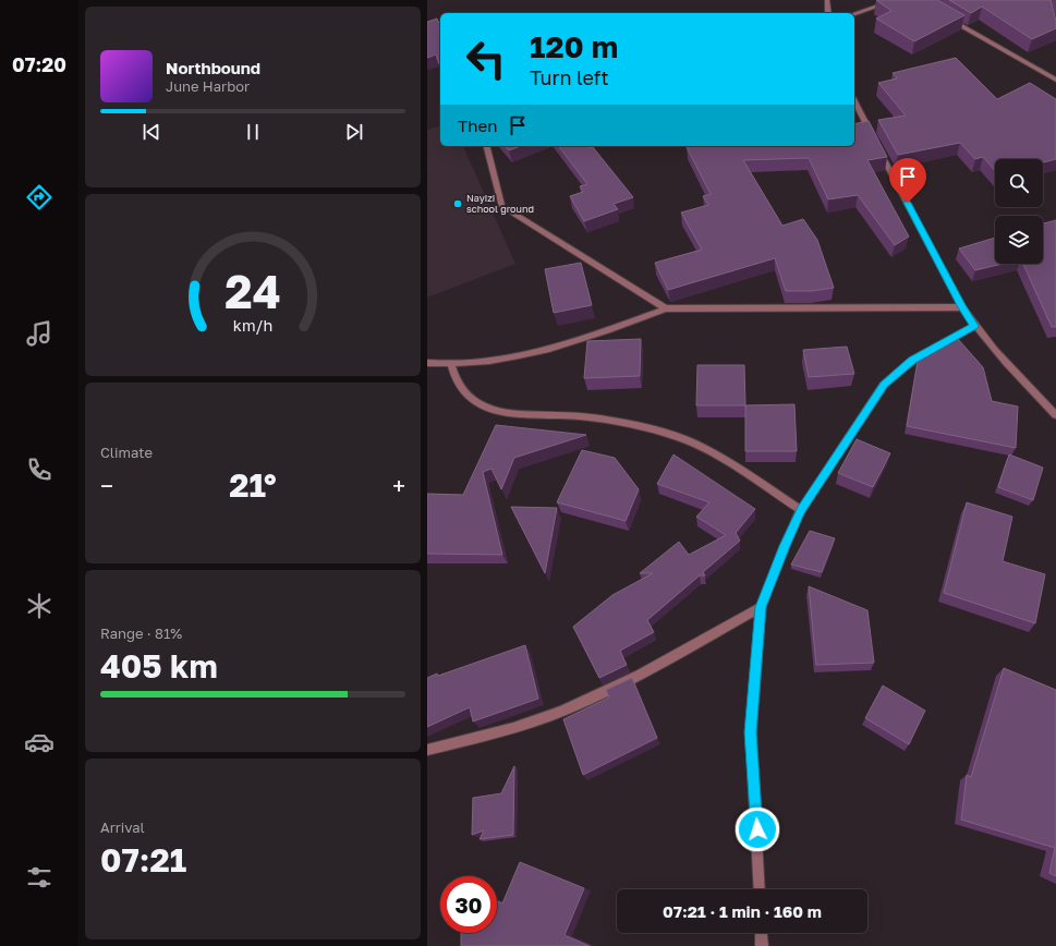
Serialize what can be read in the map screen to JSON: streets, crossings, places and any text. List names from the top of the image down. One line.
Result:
{"places":["Nayizi school ground"],"page":{"tabs":"07:20","turn":["120 m","Turn left"],"song":["Northbound","June Harbor"],"then":"Then","tile":["Climate",["Range · 81%","405 km"],["Arrival","07:21"]],"heat":["−","21°","+"],"limit":"30","trip":"07:21 · 1 min · 160 m","gauge":["24","km/h"]}}
